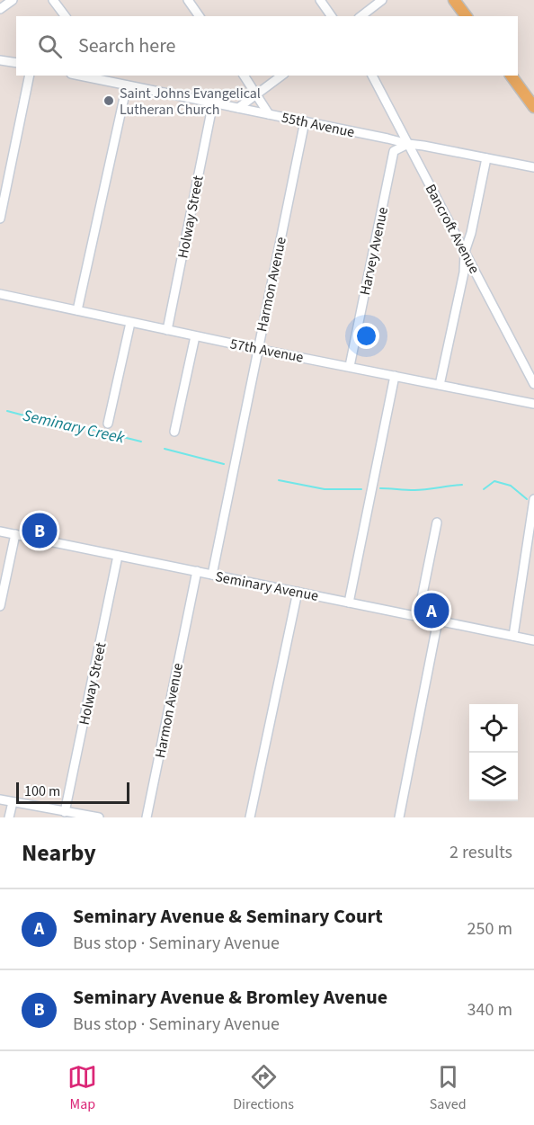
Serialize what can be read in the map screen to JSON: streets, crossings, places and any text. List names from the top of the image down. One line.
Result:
{"streets":{"street":["55th Avenue","Holway Street","Bancroft Avenue","Harvey Avenue","Harmon Avenue","57th Avenue","Seminary Avenue"]},"crossings":[["55th Avenue","Holway Street"],["55th Avenue","Bancroft Avenue"],["55th Avenue","Harvey Avenue"],["55th Avenue","Harmon Avenue"],["Holway Street","57th Avenue"],["Holway Street","Seminary Avenue"],["Bancroft Avenue","Harvey Avenue"],["Harvey Avenue","57th Avenue"],["Harmon Avenue","57th Avenue"],["Harmon Avenue","Seminary Avenue"]],"water":["Seminary Creek"],"places":["Saint Johns Evangelical Lutheran Church"],"scale_bar":"100 m","page":{"search":"Search here","pins":["B","A"],"scale":"100 m","heading":["Nearby","2 results"],"list":[{"mark":"A","name":"Seminary Avenue & Seminary Court","note":"Bus stop · Seminary Avenue","value":"250 m"},{"mark":"B","name":"Seminary Avenue & Bromley Avenue","note":"Bus stop · Seminary Avenue","value":"340 m"}],"nav":["Map","Directions","Saved"]}}
